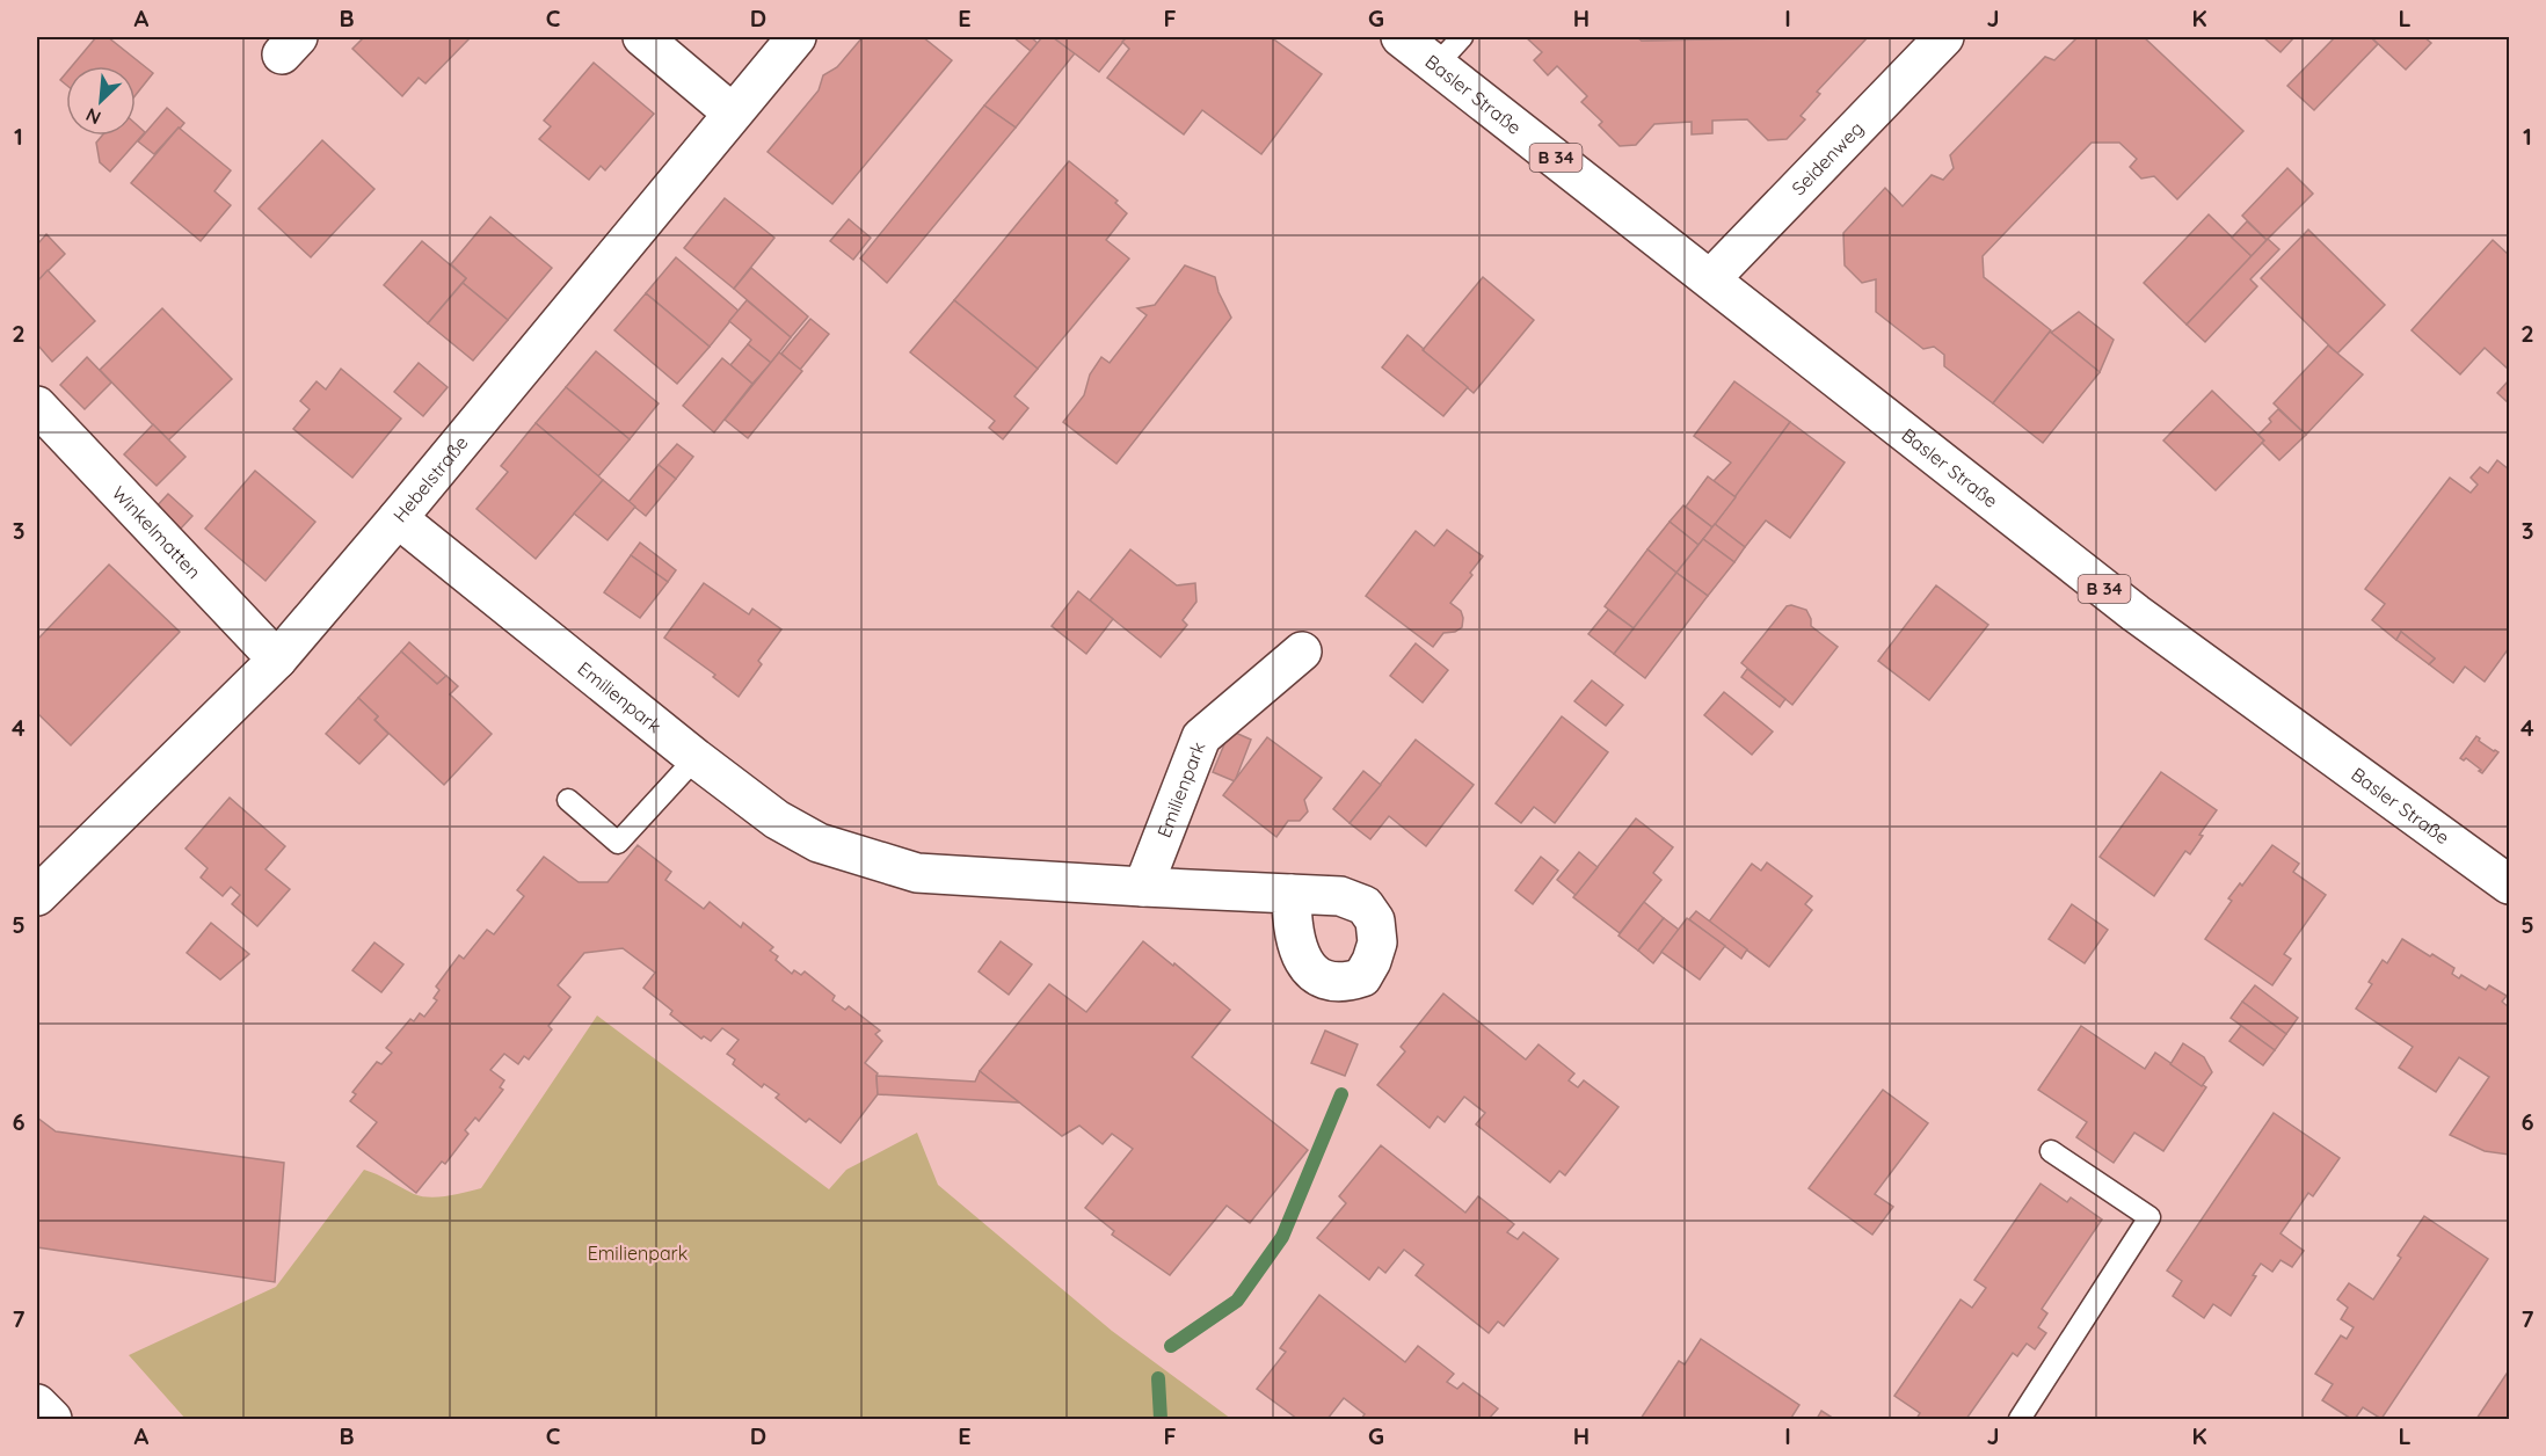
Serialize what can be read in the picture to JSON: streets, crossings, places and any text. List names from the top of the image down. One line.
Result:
{"streets":{"street":["Basler Straße","B 34","Seidenweg","Hebelstraße","Winkelmatten","Emilienpark"]},"crossings":[["Basler Straße","Seidenweg"],["Hebelstraße","Winkelmatten"],["Hebelstraße","Emilienpark"]],"parks":["Emilienpark"],"north":"bottom left","grid":{"columns":["A","B","C","D","E","F","G","H","I","J","K","L"],"rows":["1","2","3","4","5","6","7"]}}
